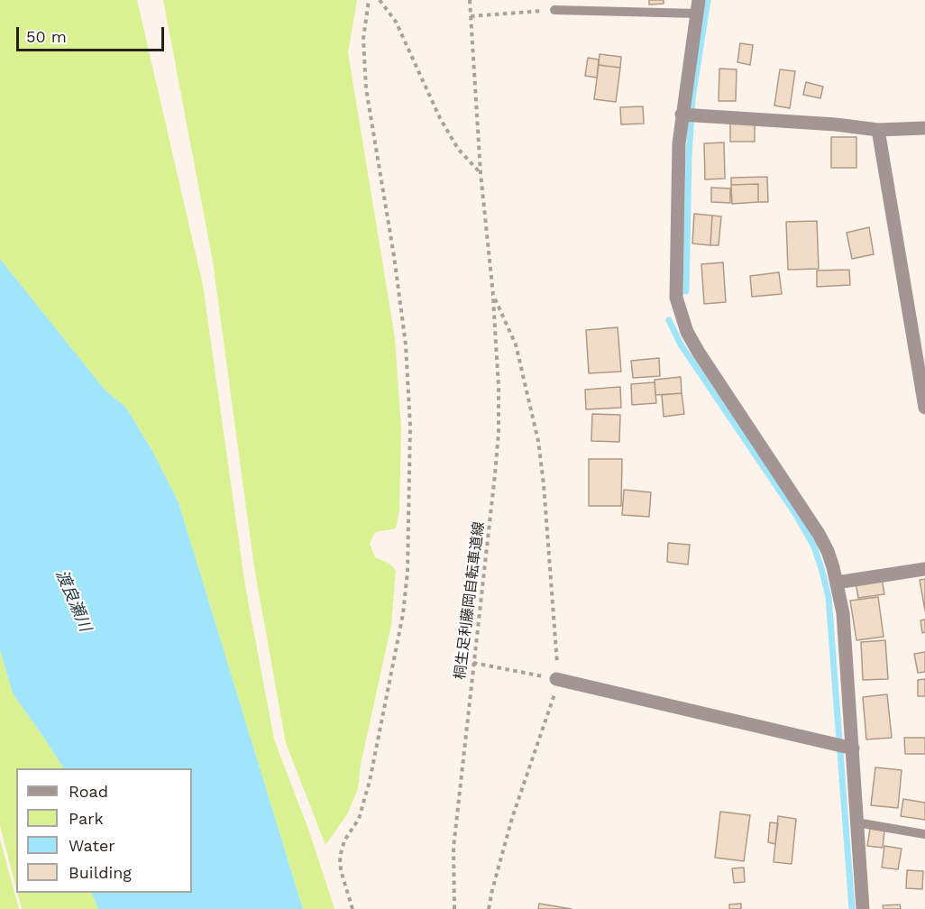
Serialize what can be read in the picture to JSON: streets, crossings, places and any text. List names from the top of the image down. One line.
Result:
{"streets":{"path":["桐生足利藤岡自転車道線"]},"water":["渡良瀬川"],"legend":["Road","Park","Water","Building"],"scale_bar":"50 m"}
